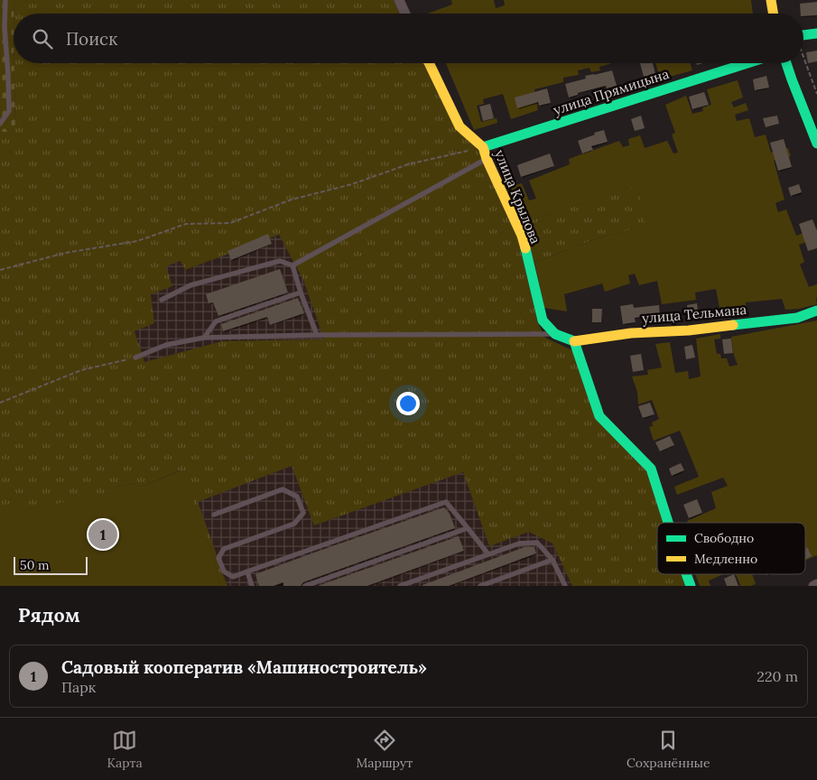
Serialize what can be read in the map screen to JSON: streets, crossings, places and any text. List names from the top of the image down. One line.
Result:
{"streets":{"street":["улица Прямицына","улица Крылова","улица Тельмана"]},"crossings":[["улица Прямицына","улица Крылова"]],"legend":["Свободно","Медленно"],"scale_bar":"50 m","page":{"search":"Поиск","pins":"1","scale":"50 m","heading":"Рядом","list":[{"mark":"1","name":"Садовый кооператив «Машиностроитель»","note":"Парк","value":"220 m"}],"nav":["Карта","Маршрут","Сохранённые"]}}
